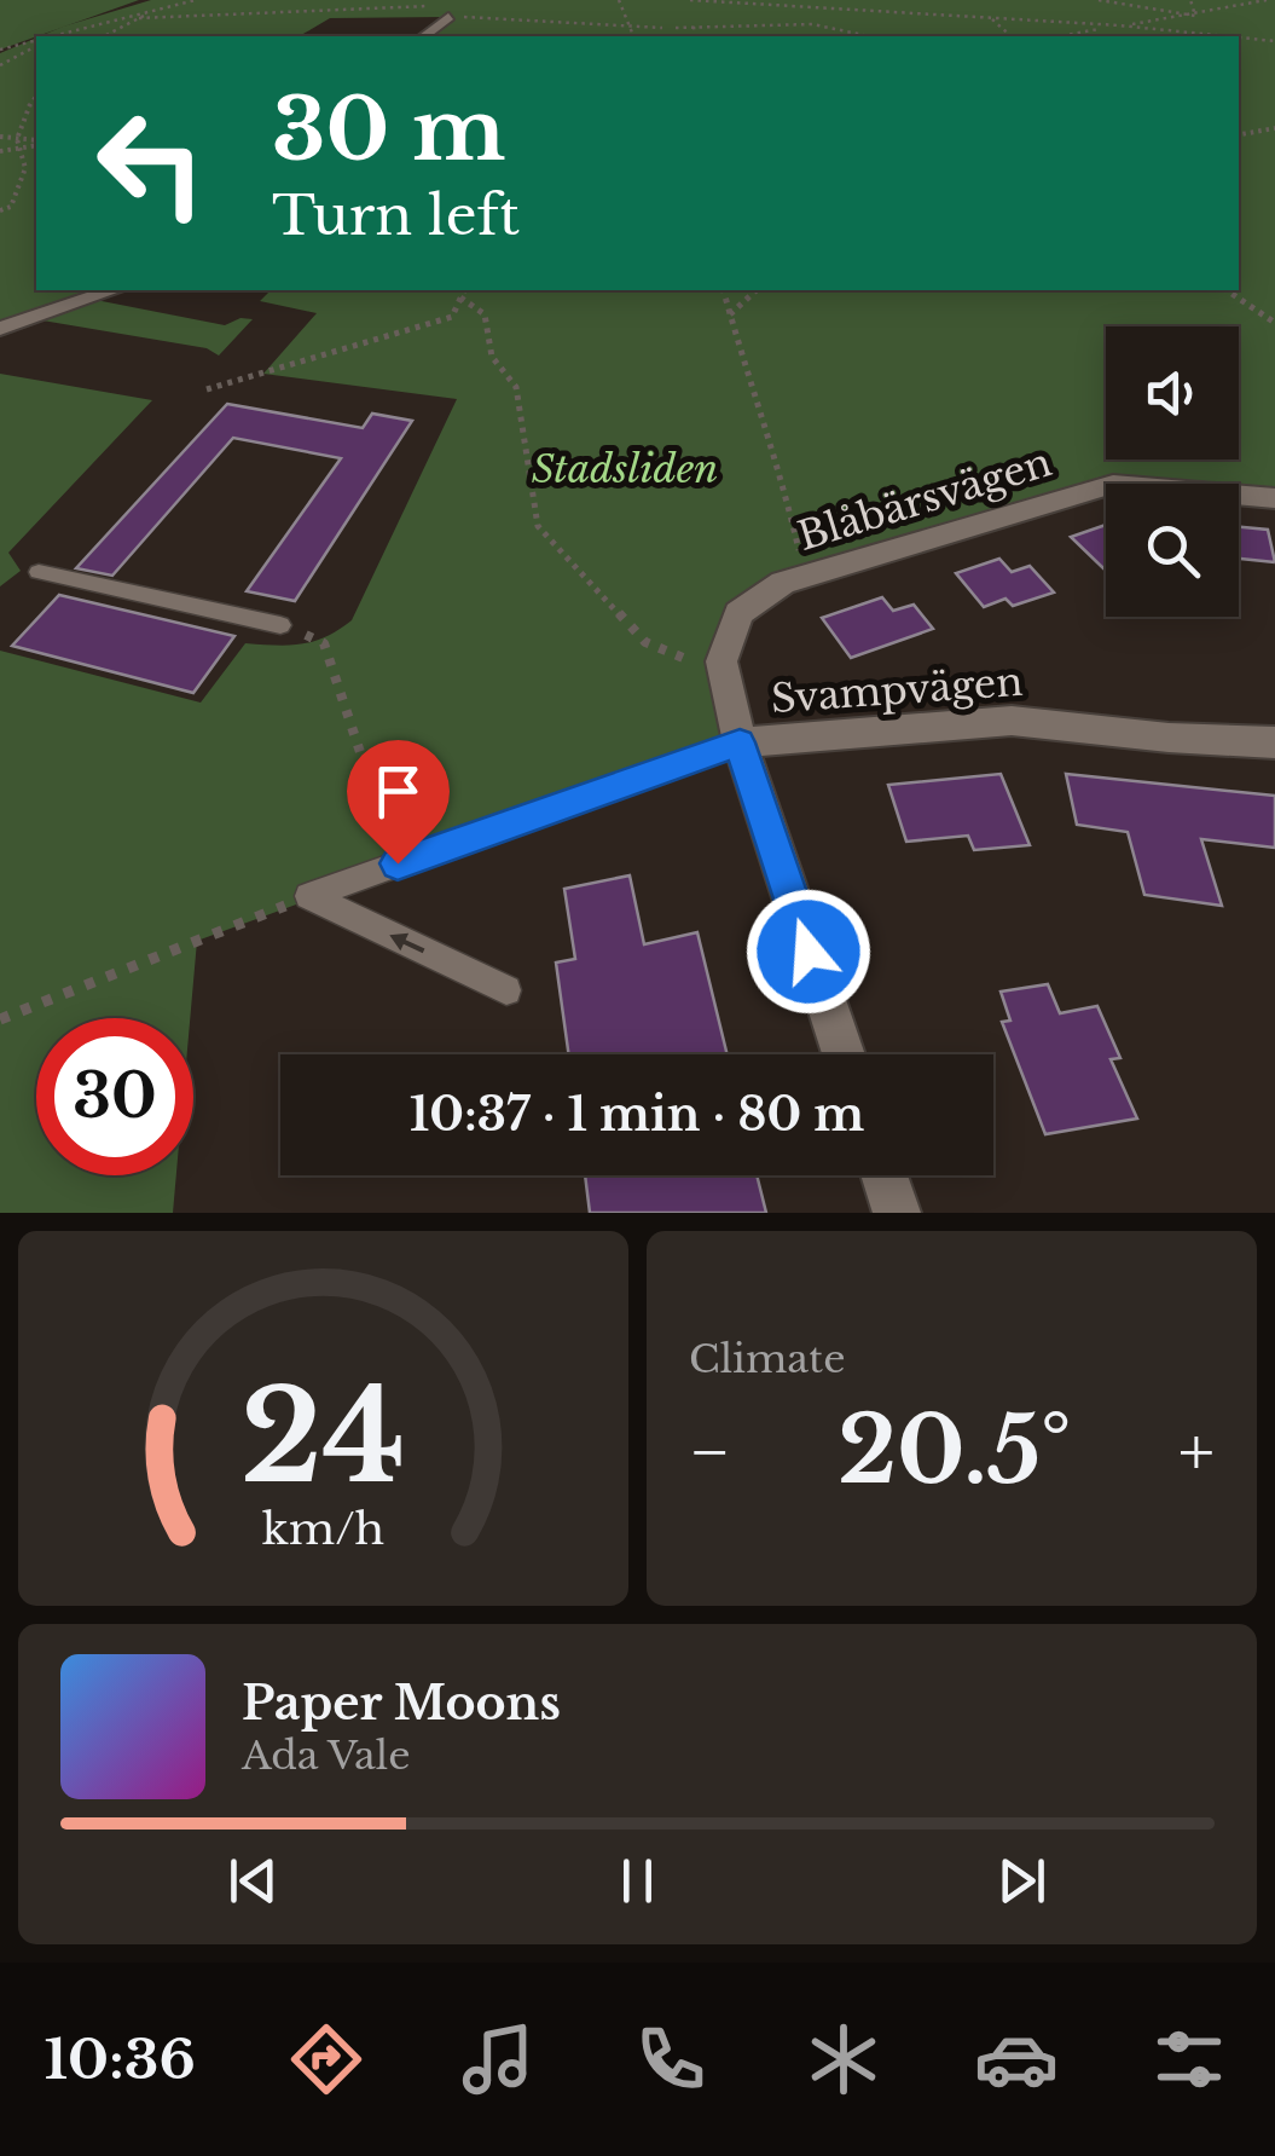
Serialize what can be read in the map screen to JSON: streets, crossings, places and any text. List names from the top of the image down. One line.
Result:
{"streets":{"street":["Blåbärsvägen","Svampvägen"]},"crossings":[["Blåbärsvägen","Svampvägen"]],"parks":["Stadsliden"],"page":{"turn":["30 m","Turn left"],"limit":"30","trip":"10:37 · 1 min · 80 m","tile":"Climate","heat":["−","20.5°","+"],"song":["Paper Moons","Ada Vale"],"tabs":"10:36","gauge":["24","km/h"]}}
